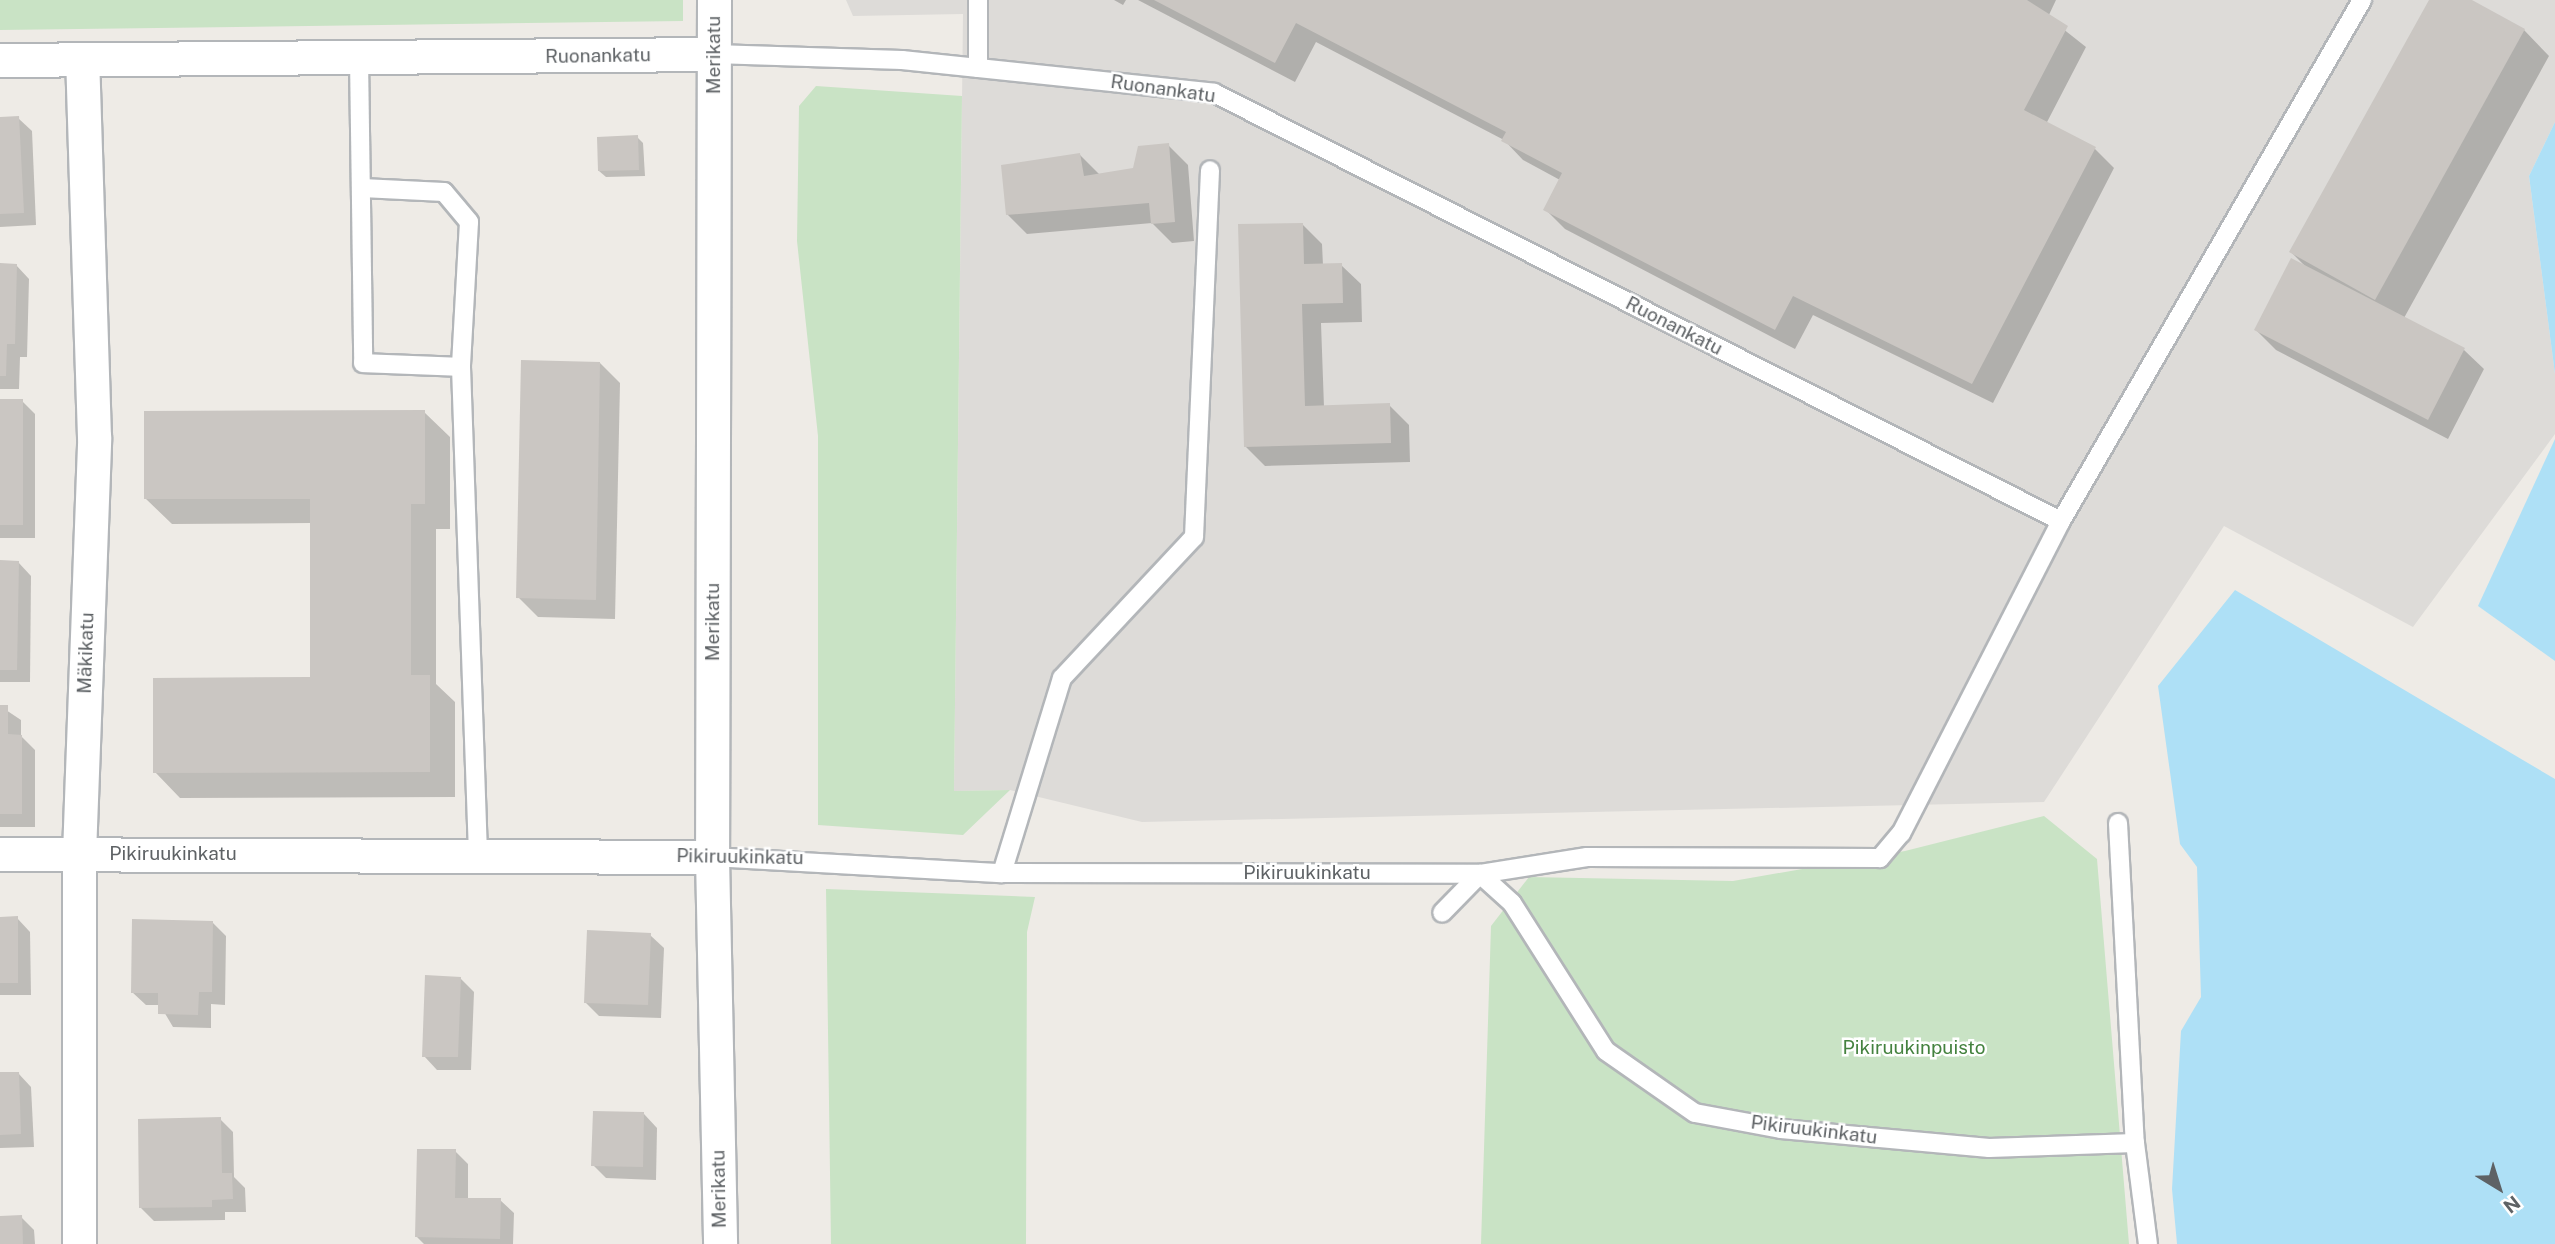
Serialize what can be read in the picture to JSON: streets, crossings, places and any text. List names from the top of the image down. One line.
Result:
{"streets":{"street":["Merikatu","Ruonankatu","Mäkikatu","Pikiruukinkatu"]},"crossings":[["Merikatu","Ruonankatu"],["Merikatu","Pikiruukinkatu"],["Ruonankatu","Mäkikatu"],["Ruonankatu","Pikiruukinkatu"],["Mäkikatu","Pikiruukinkatu"]],"parks":["Pikiruukinpuisto"],"north":"bottom right"}
